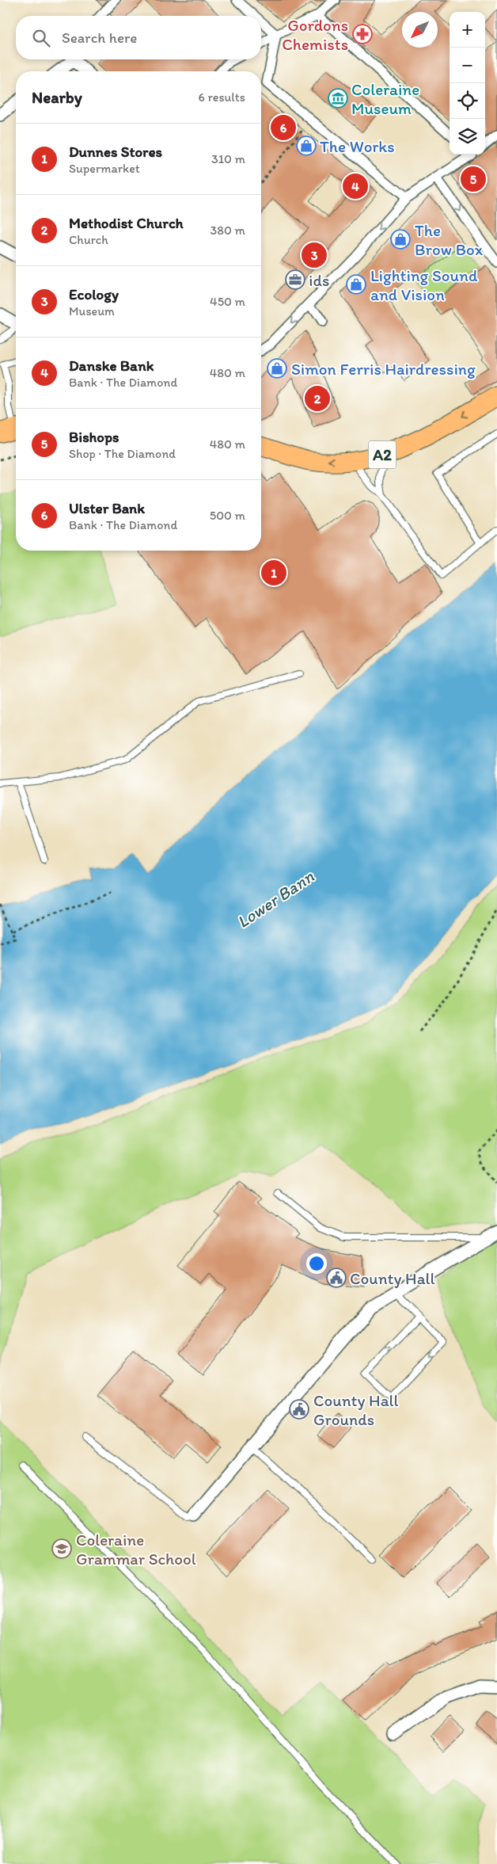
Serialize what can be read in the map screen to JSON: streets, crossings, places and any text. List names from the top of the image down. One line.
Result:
{"streets":{"main road":["A2"]},"water":["Lower Bann"],"places":{"pharmacy":["Gordons Chemists"],"museum":["Coleraine Museum"],"shop":["The Works","The Brow Box","Lighting Sound and Vision","Simon Ferris Hairdressing"],"office":["ids"],"public building":["County Hall","County Hall Grounds"],"school or university":["Coleraine Grammar School"]},"north":"bottom left","page":{"map_buttons":["+","−"],"search":"Search here","heading":["Nearby","6 results"],"pins":["6","5","4","3","2","1"],"list":[{"mark":"1","name":"Dunnes Stores","note":"Supermarket","value":"310 m"},{"mark":"2","name":"Methodist Church","note":"Church","value":"380 m"},{"mark":"3","name":"Ecology","note":"Museum","value":"450 m"},{"mark":"4","name":"Danske Bank","note":"Bank · The Diamond","value":"480 m"},{"mark":"5","name":"Bishops","note":"Shop · The Diamond","value":"480 m"},{"mark":"6","name":"Ulster Bank","note":"Bank · The Diamond","value":"500 m"}]}}
